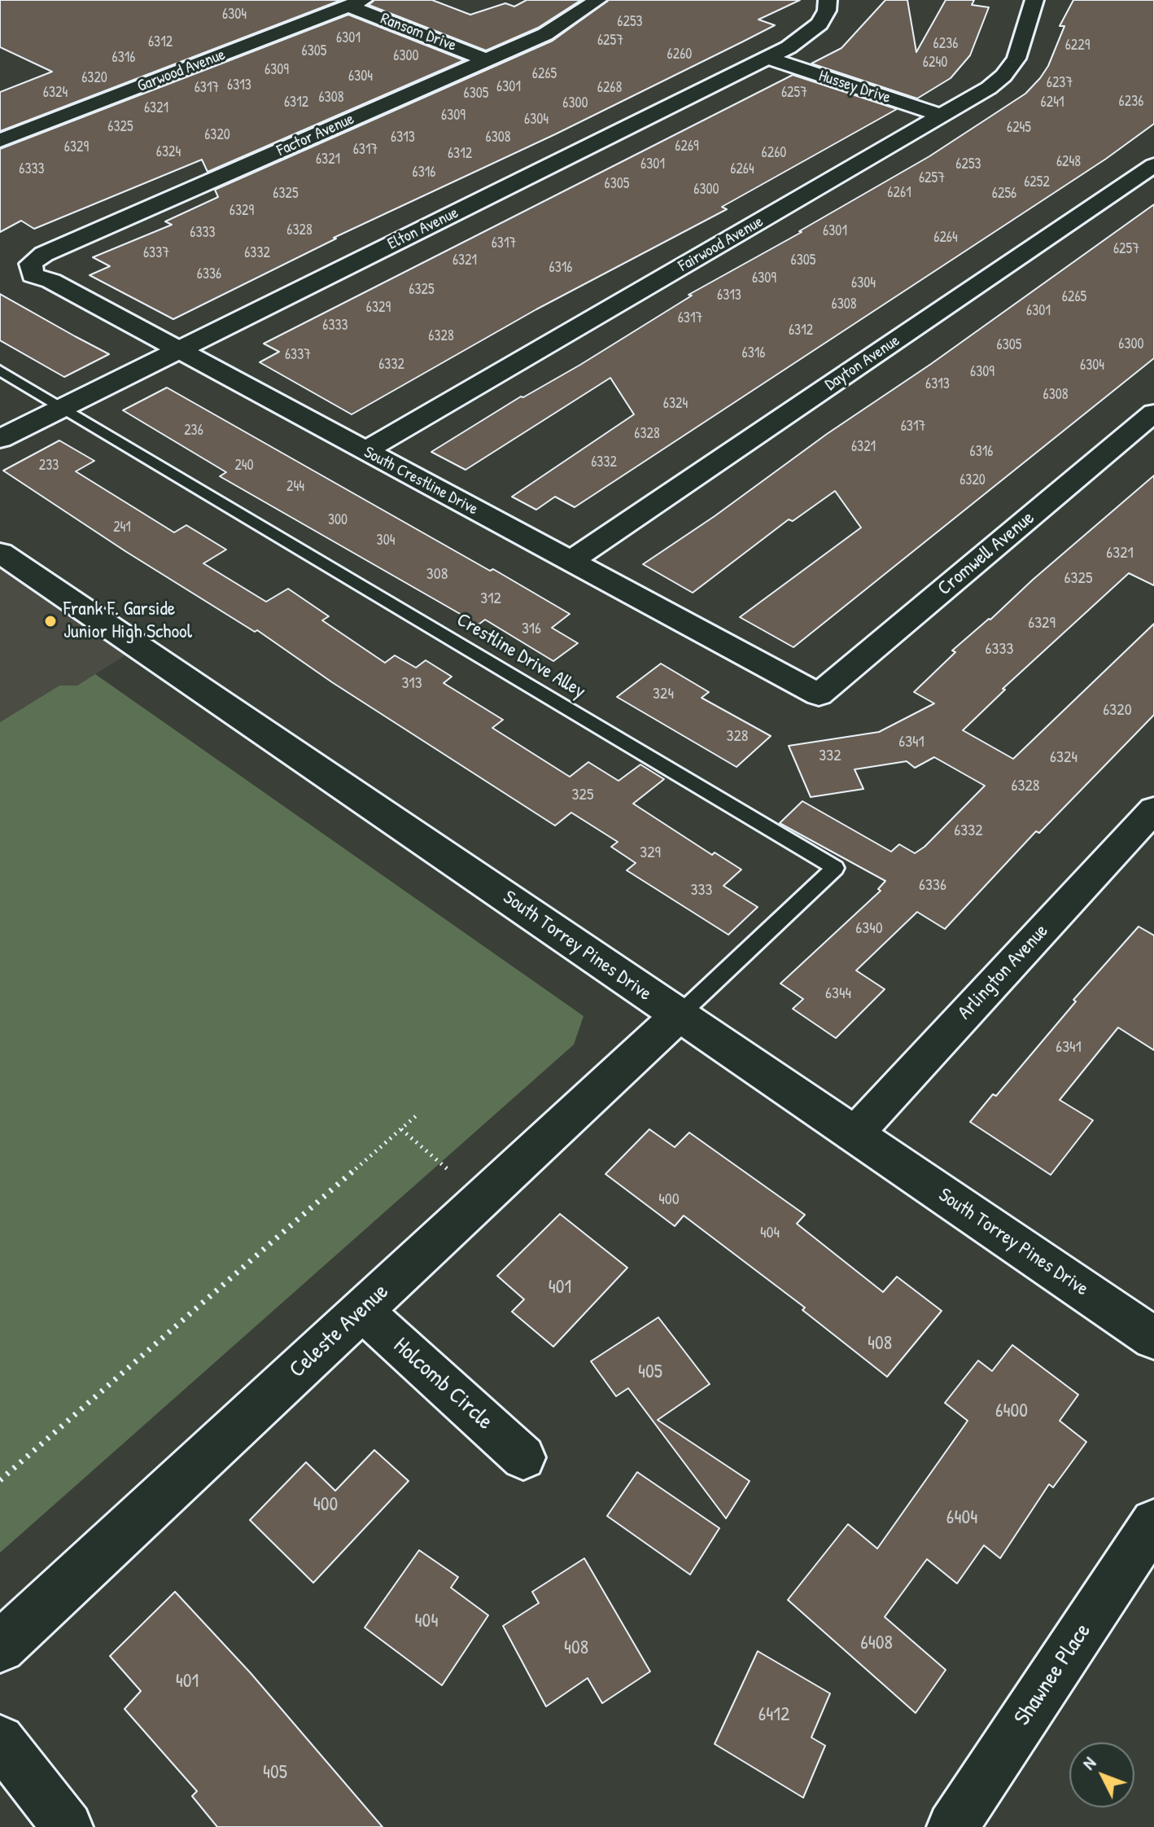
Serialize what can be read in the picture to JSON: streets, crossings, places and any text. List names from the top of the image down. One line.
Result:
{"streets":{"street":["Ransom Drive","Garwood Avenue","Hussey Drive","Factor Avenue","Elton Avenue","Fairwood Avenue","Dayton Avenue","South Crestline Drive","Cromwell Avenue","South Torrey Pines Drive","Arlington Avenue","Celeste Avenue","Holcomb Circle","Shawnee Place"],"lane":["Crestline Drive Alley"]},"crossings":[["Ransom Drive","Garwood Avenue"],["Ransom Drive","Factor Avenue"],["Hussey Drive","Elton Avenue"],["Hussey Drive","Fairwood Avenue"],["Factor Avenue","South Crestline Drive"],["Elton Avenue","South Crestline Drive"],["Elton Avenue","Crestline Drive Alley"],["Fairwood Avenue","South Crestline Drive"],["Dayton Avenue","South Crestline Drive"],["South Crestline Drive","Cromwell Avenue"],["Crestline Drive Alley","South Torrey Pines Drive"],["Crestline Drive Alley","Celeste Avenue"],["South Torrey Pines Drive","Arlington Avenue"],["South Torrey Pines Drive","Celeste Avenue"],["Celeste Avenue","Holcomb Circle"]],"places":["Frank F. Garside Junior High School"],"house_numbers":["6304","6253","6301","6257","6312","6236","6229","6305","6260","6300","6316","6240","6309","6265","6304","6320","6237","6313","6301","6317","6268","6324","6257","6305","6308","6236","6312","6241","6300","6321","6309","6304","6325","6245","6320","6313","6308","6269","6329","6317","6324","6260","6312","6321","6248","6301","6253","6333","6264","6316","6257","6252","6305","6300","6261","6325","6256","6329","6328","6301","6333","6264","6317","6257","6337","6332","6321","6305","6316","6336","6309","6304","6325","6313","6265","6308","6329","6301","6317","6333","6312","6328","6300","6305","6316","6337","6332","6304","6309","6313","6308","6324","6317","236","6328","6321","6316","6332","233","240","6320","244","300","241","304","6321","308","6325","312","6329","316","6333","313","324","6320","328","6341","332","6324","6328","325","6332","329","6336","333","6340","6344","6341","400","404","401","408","405","6400","400","6404","404","6408","408","401","6412","405"],"north":"top left"}
